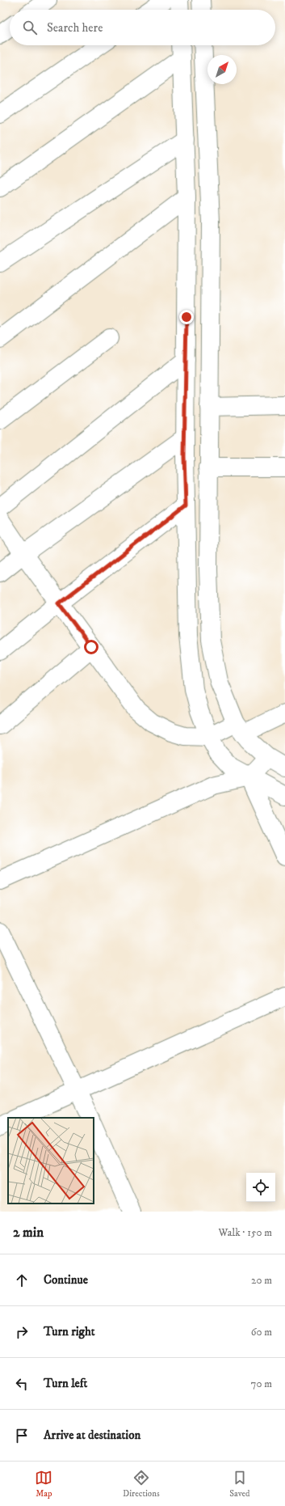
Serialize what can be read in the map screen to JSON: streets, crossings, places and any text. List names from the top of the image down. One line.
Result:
{"north":"top right","page":{"search":"Search here","heading":["2 min","Walk · 150 m"],"list":[["Continue","20 m"],["Turn right","60 m"],["Turn left","70 m"],"Arrive at destination"],"nav":["Map","Directions","Saved"]}}
